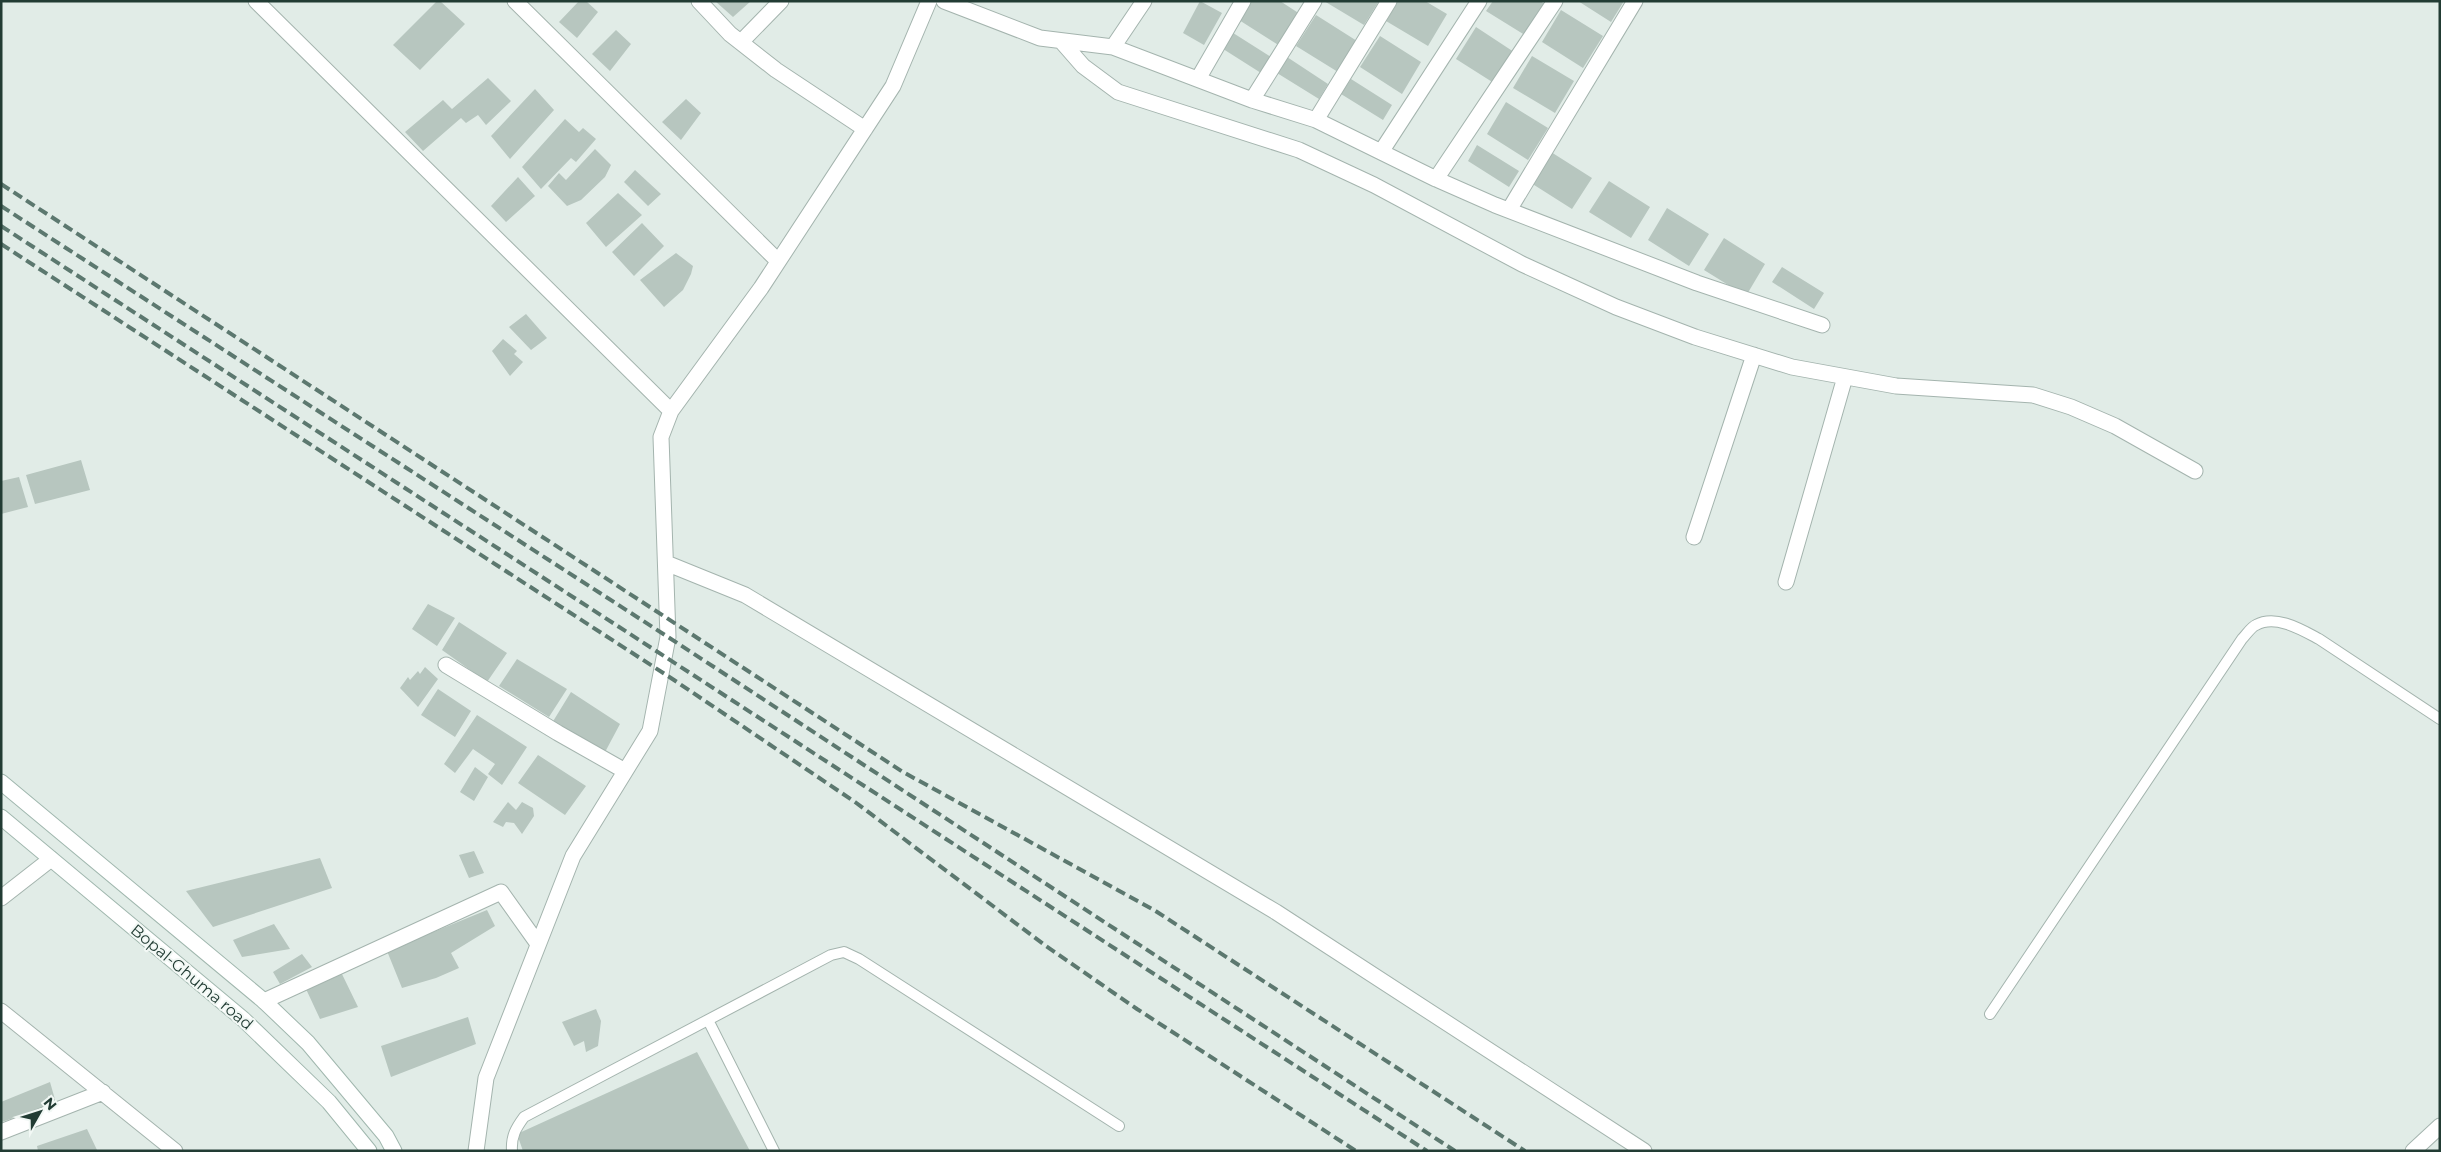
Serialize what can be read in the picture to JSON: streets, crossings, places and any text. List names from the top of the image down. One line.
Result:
{"streets":{"street":["Bopal-Ghuma road"]},"north":"top right"}
